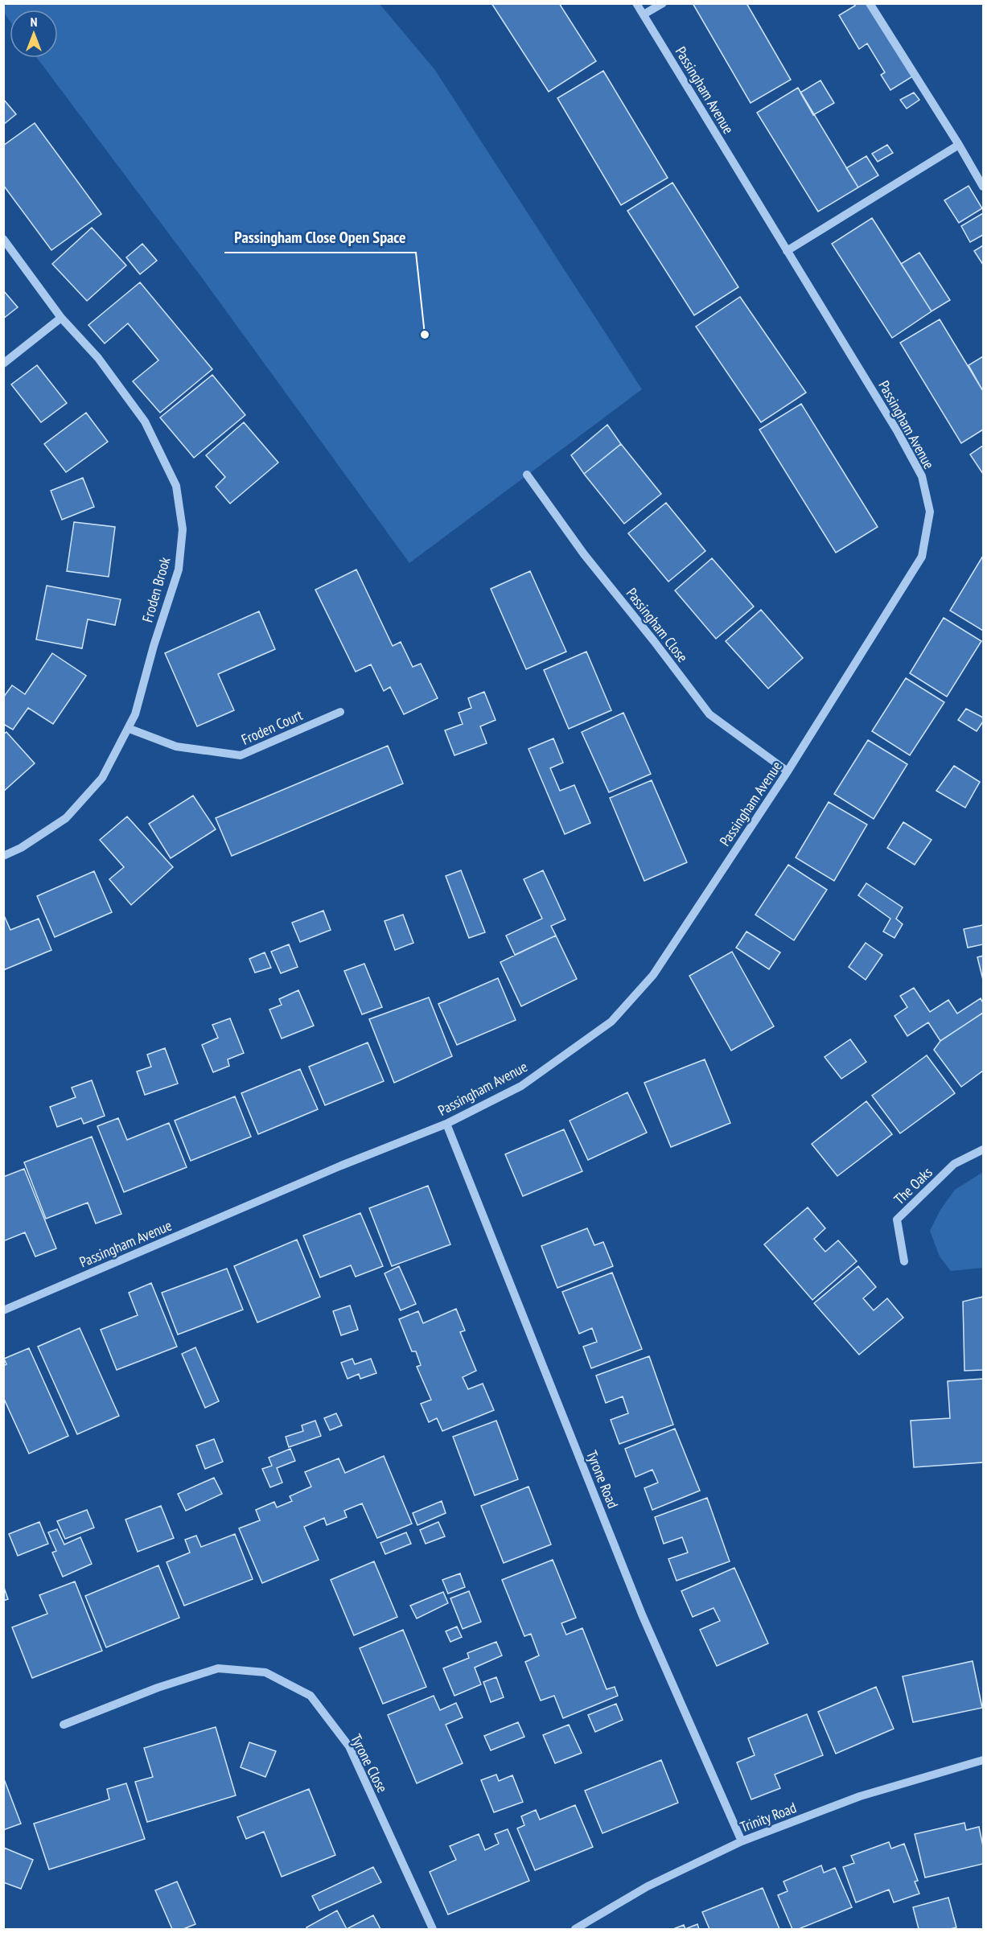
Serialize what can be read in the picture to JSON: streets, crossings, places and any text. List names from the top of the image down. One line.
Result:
{"streets":{"street":["Passingham Avenue","Froden Brook","Passingham Close","Froden Court","The Oaks","Tyrone Road","Tyrone Close","Trinity Road"]},"crossings":[["Passingham Avenue","Passingham Close"],["Passingham Avenue","Tyrone Road"],["Froden Brook","Froden Court"],["Tyrone Road","Trinity Road"]],"places":["Passingham Close Open Space"],"north":"top"}
